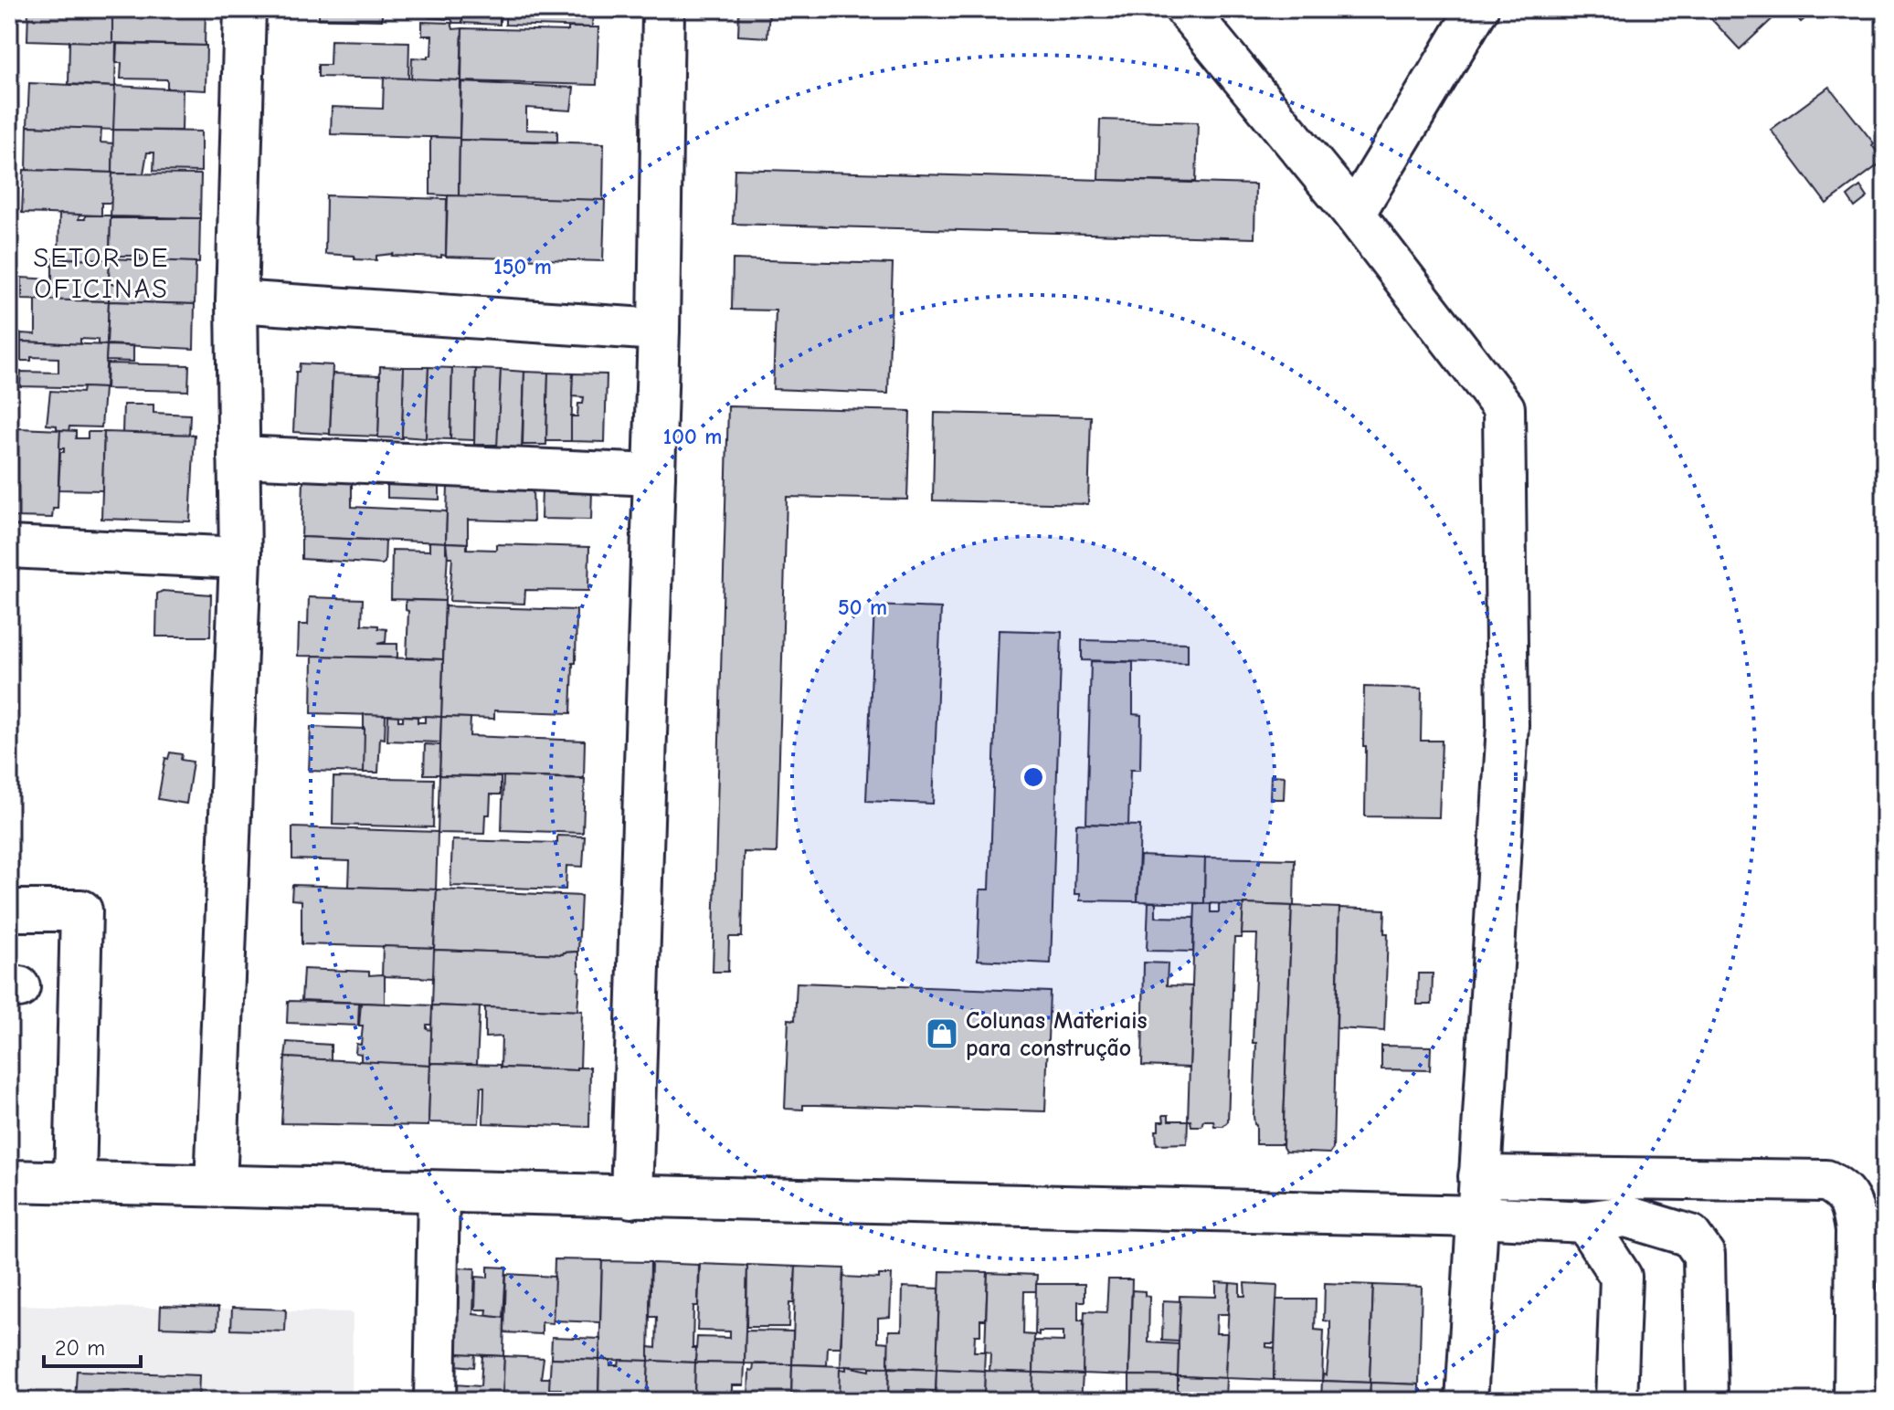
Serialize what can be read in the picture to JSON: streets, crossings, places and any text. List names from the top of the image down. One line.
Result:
{"districts":["SETOR DE OFICINAS"],"places":{"shop":["Colunas Materiais para construção"]},"scale_bar":"20 m","rings":["150 m","100 m","50 m"]}
